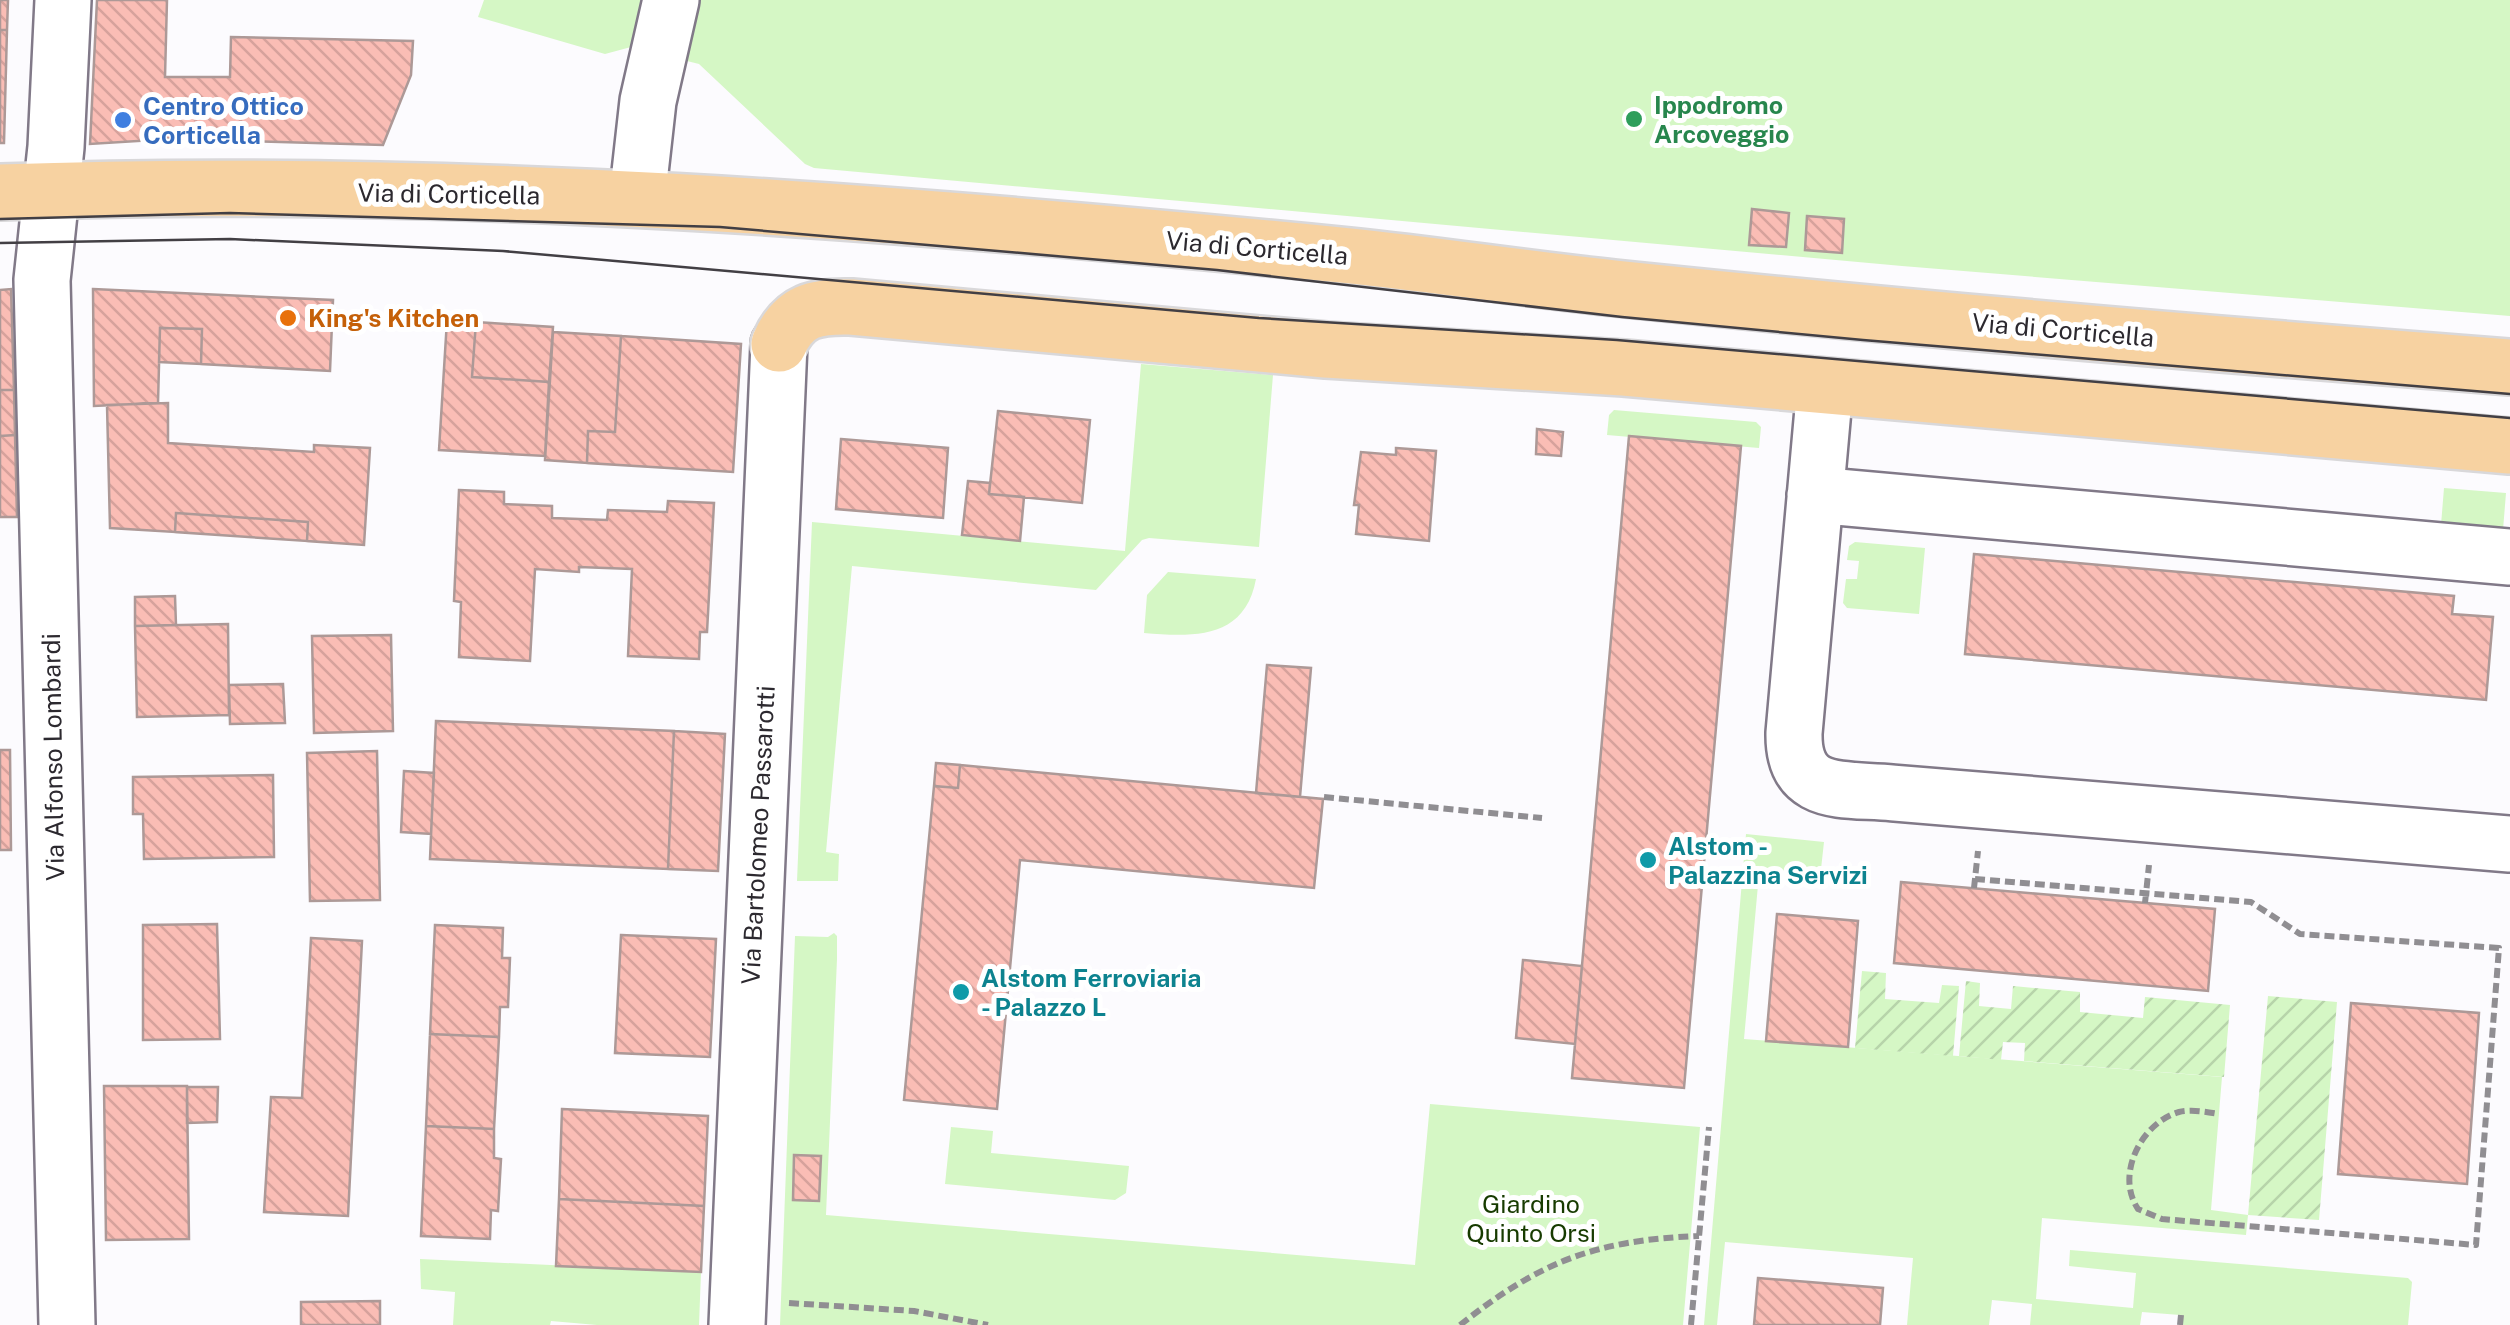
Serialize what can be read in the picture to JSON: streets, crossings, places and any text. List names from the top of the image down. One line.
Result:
{"streets":{"main road":["Via di Corticella"],"street":["Via Alfonso Lombardi","Via Bartolomeo Passarotti"]},"crossings":[["Via di Corticella","Via Alfonso Lombardi"]],"parks":["Giardino Quinto Orsi"],"places":["Ippodromo Arcoveggio","Centro Ottico Corticella","King's Kitchen","Alstom - Palazzina Servizi","Alstom Ferroviaria - Palazzo L"]}
